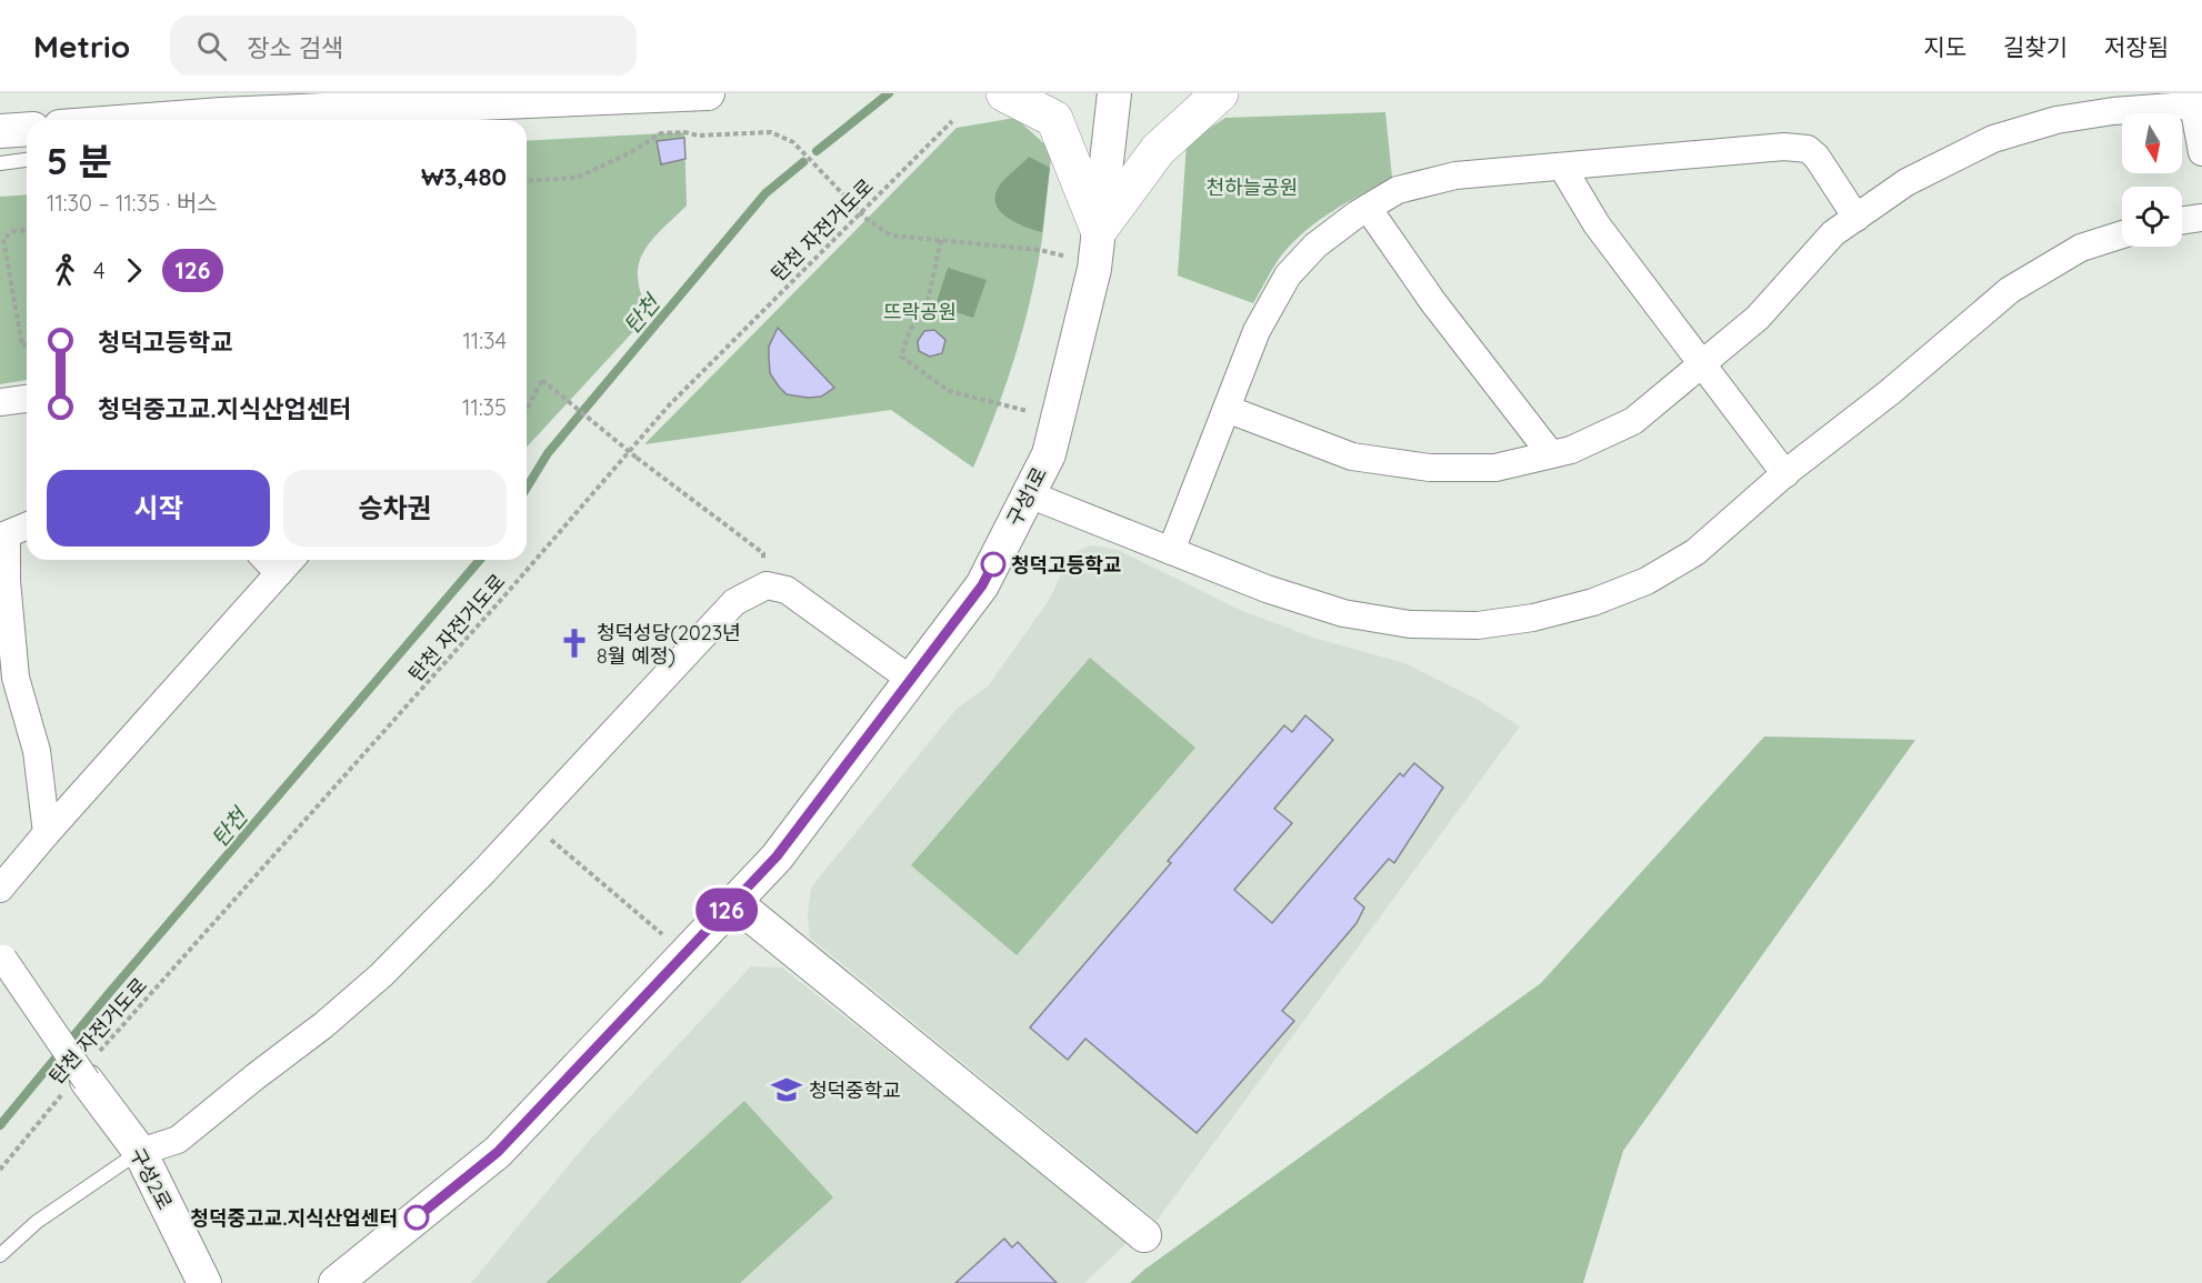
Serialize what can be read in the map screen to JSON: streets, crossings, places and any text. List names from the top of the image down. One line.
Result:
{"streets":{"street":["구성1로","구성2로"],"path":["탄천 자전거도로"]},"crossings":[["탄천 자전거도로","구성2로"]],"water":["탄천"],"parks":["천하늘공원","뜨락공원"],"places":{"other":["청덕고등학교","청덕중고교.지식산업센터"],"church":["청덕성당(2023년 8월 예정)"],"school or university":["청덕중학교"]},"lines":["bus line 126"],"north":"bottom","page":{"header":"Metrio","search":"장소 검색","nav":["지도","길찾기","저장됨"],"on_map":"126","heading":["5 분","11:30 – 11:35 · 버스","₩3,480"],"legs":["4","126"],"list":[{"name":"청덕고등학교","value":"11:34"},{"name":"청덕중고교.지식산업센터","value":"11:35"}],"buttons":["시작","승차권"]}}
